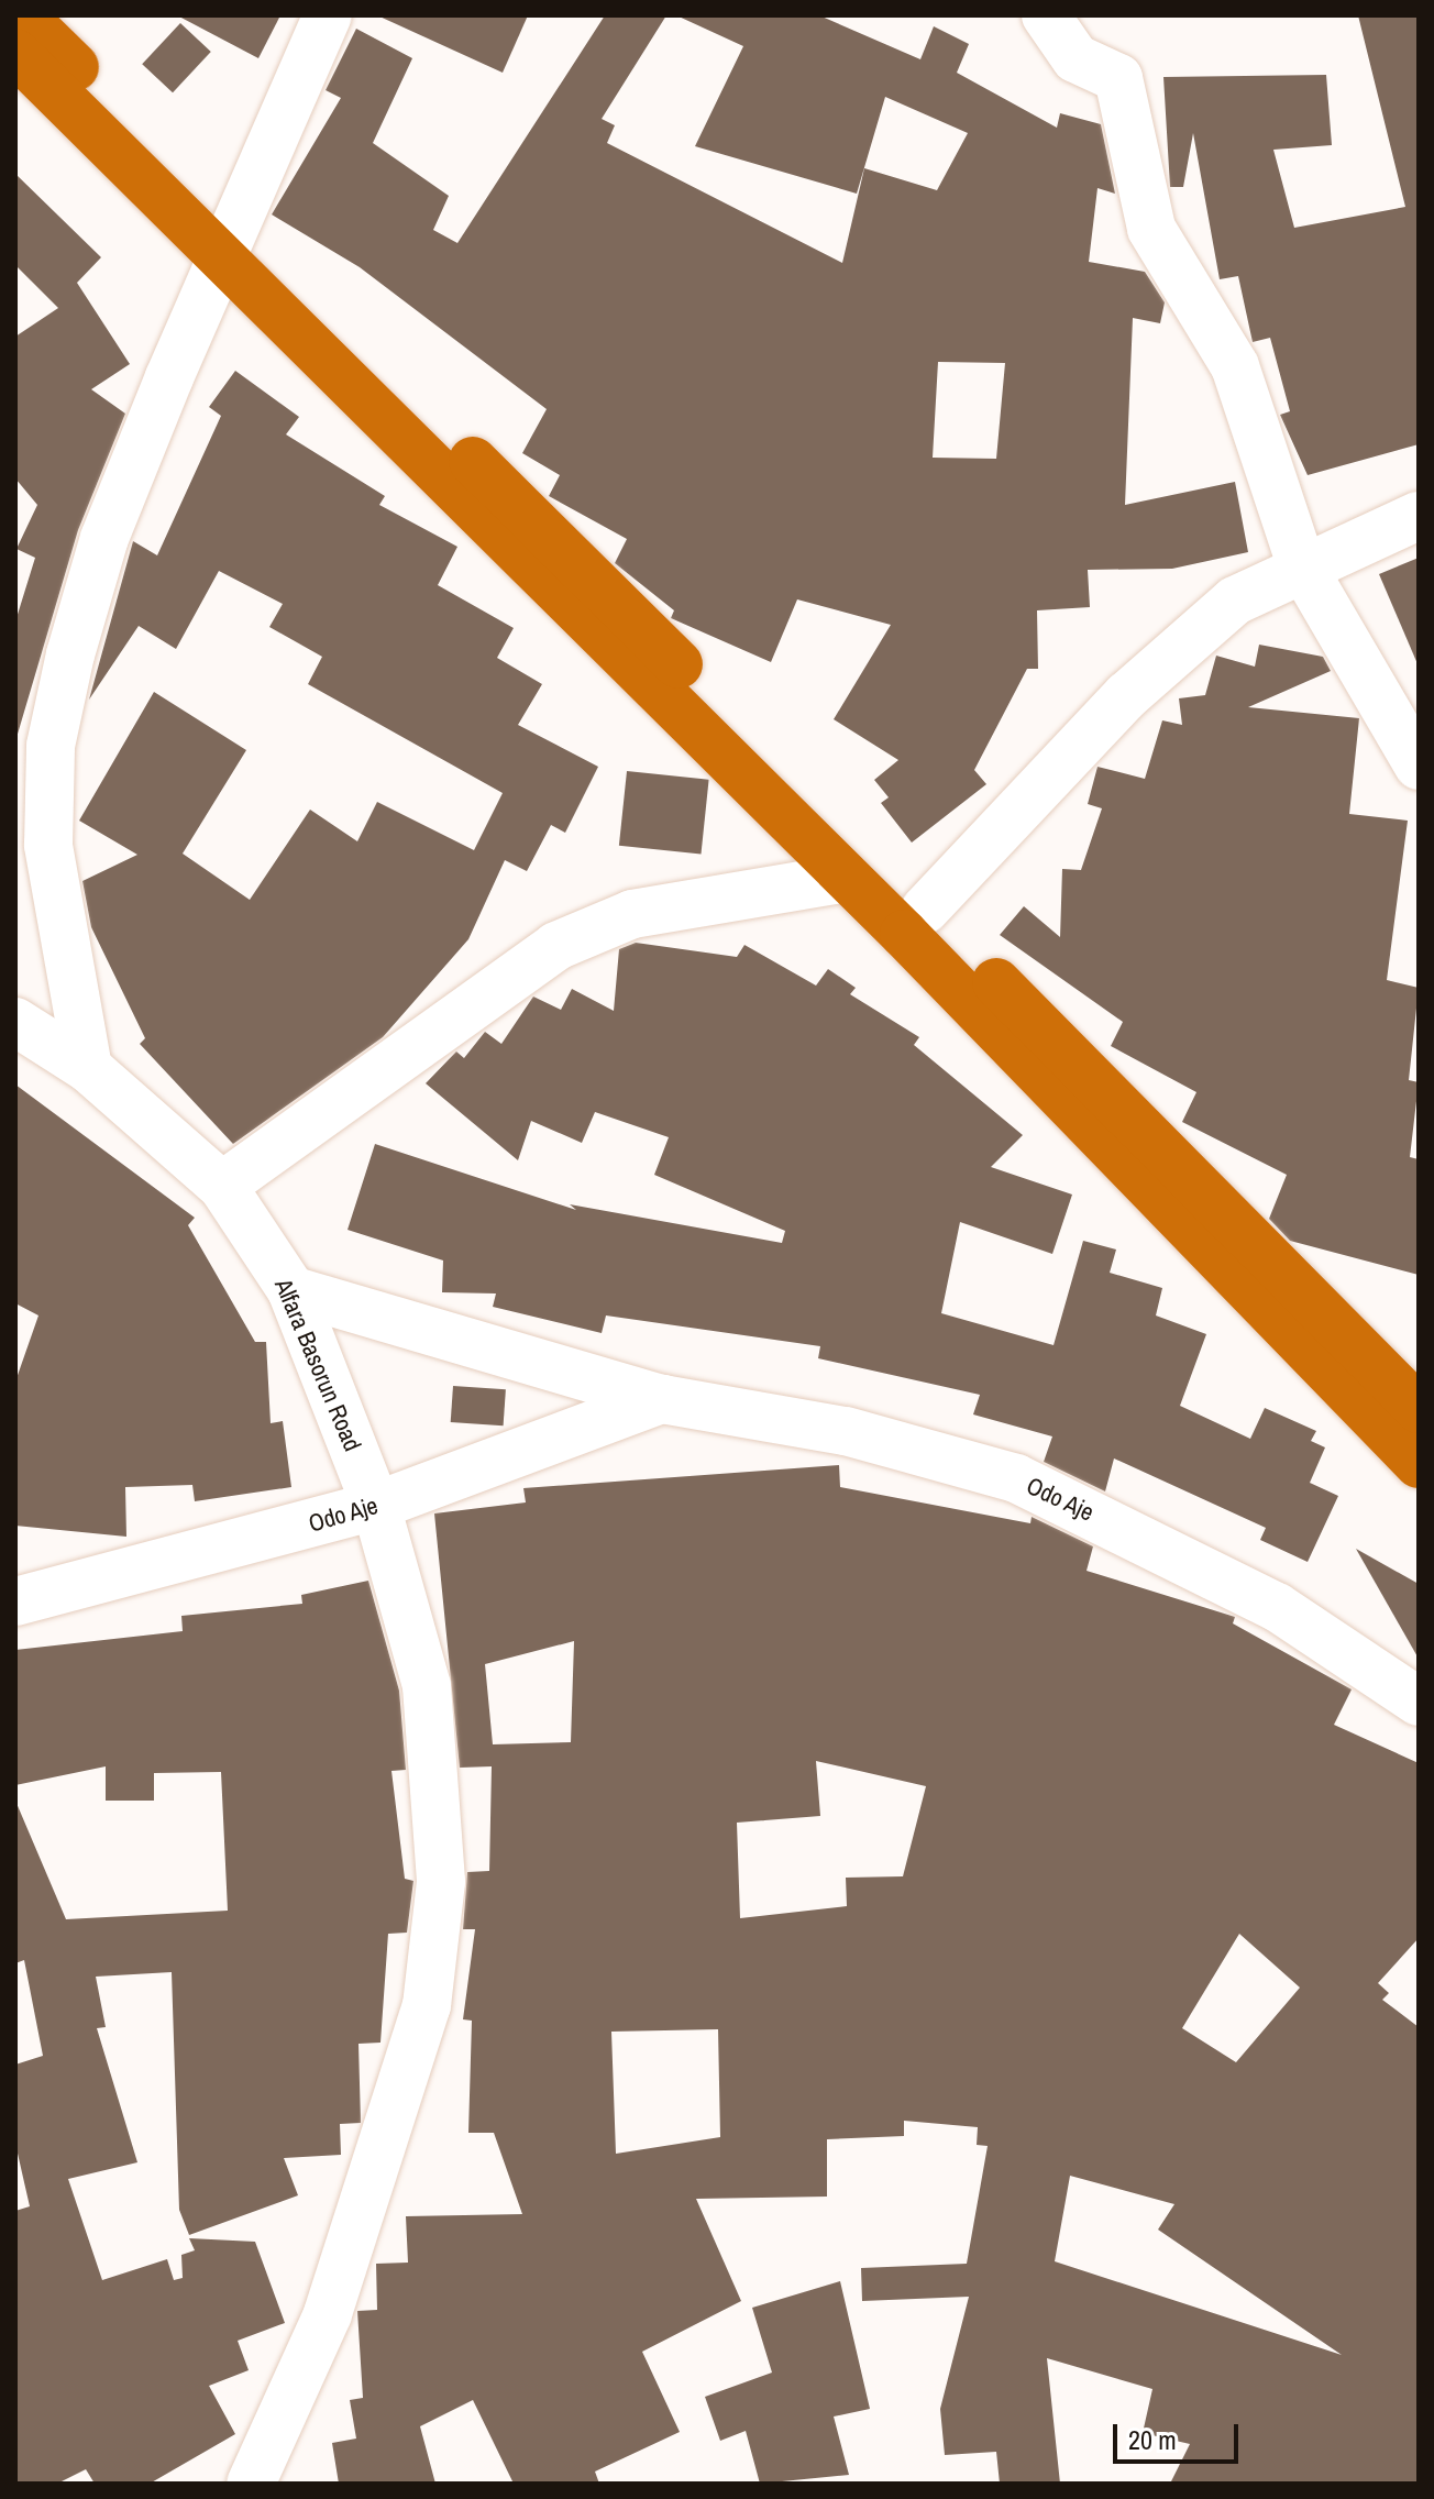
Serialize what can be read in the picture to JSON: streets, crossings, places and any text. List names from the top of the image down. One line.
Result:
{"streets":{"street":["Alfara Basorun Road","Odo Aje"]},"crossings":[["Alfara Basorun Road","Odo Aje"]],"scale_bar":"20 m"}
